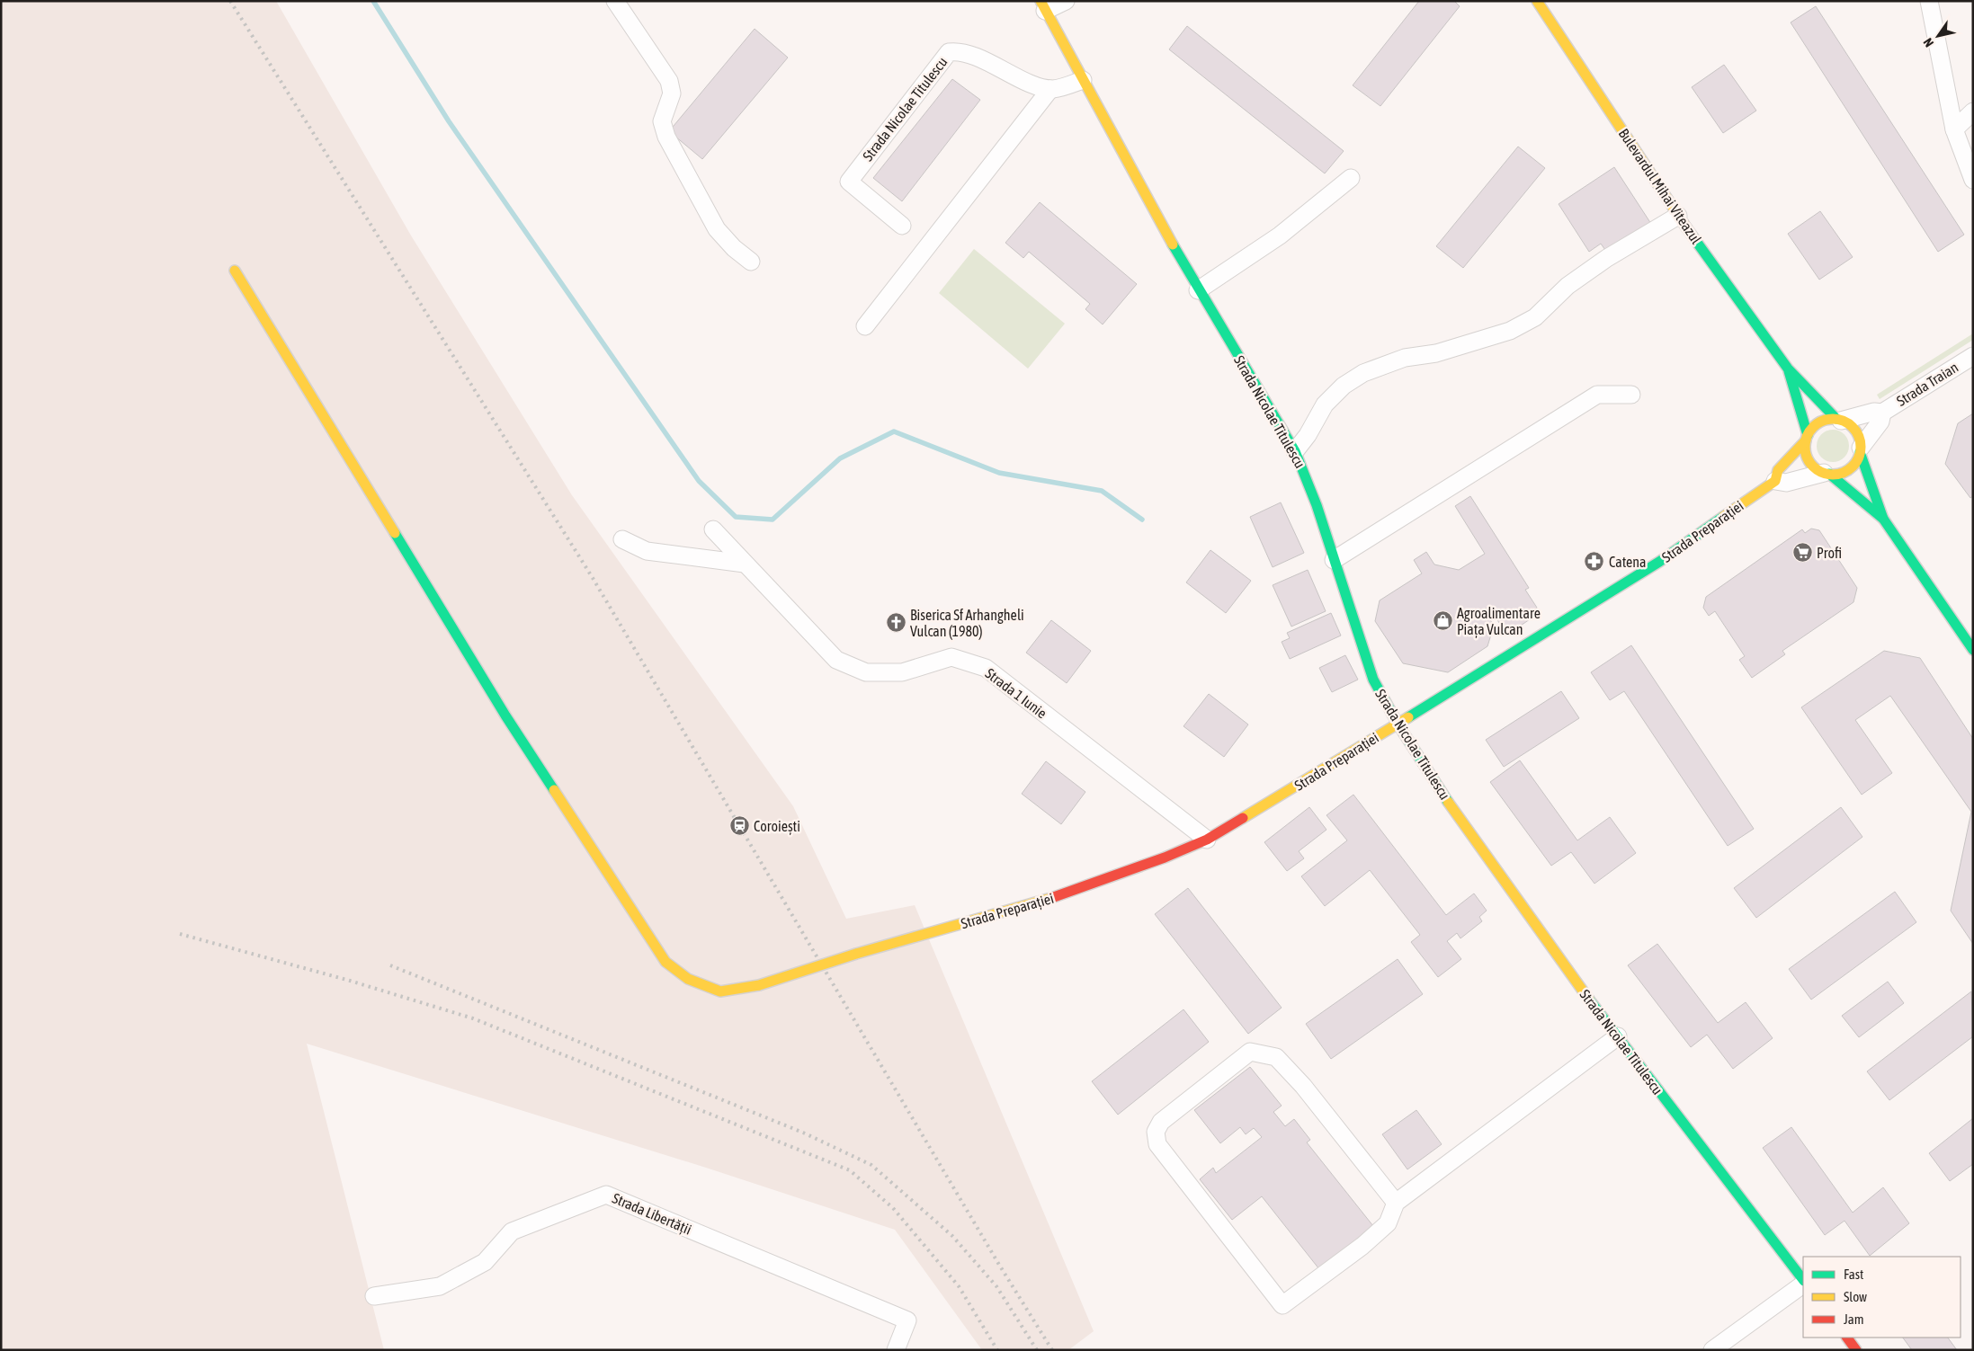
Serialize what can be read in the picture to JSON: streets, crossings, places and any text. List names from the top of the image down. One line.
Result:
{"streets":{"main road":["Strada Nicolae Titulescu","Bulevardul Mihai Viteazul","Strada Preparației"],"street":["Strada Traian","Strada 1 Iunie","Strada Libertății"]},"crossings":[["Strada Nicolae Titulescu","Strada Preparației"],["Bulevardul Mihai Viteazul","Strada Traian"],["Bulevardul Mihai Viteazul","Strada Preparației"],["Strada Traian","Strada Preparației"],["Strada Preparației","Strada 1 Iunie"]],"places":{"supermarket":["Profi"],"pharmacy":["Catena"],"shop":["Agroalimentare Piața Vulcan"],"church":["Biserica Sf Arhangheli Vulcan (1980)"],"station":["Coroiești"]},"legend":["Fast","Slow","Jam"],"north":"bottom left"}
